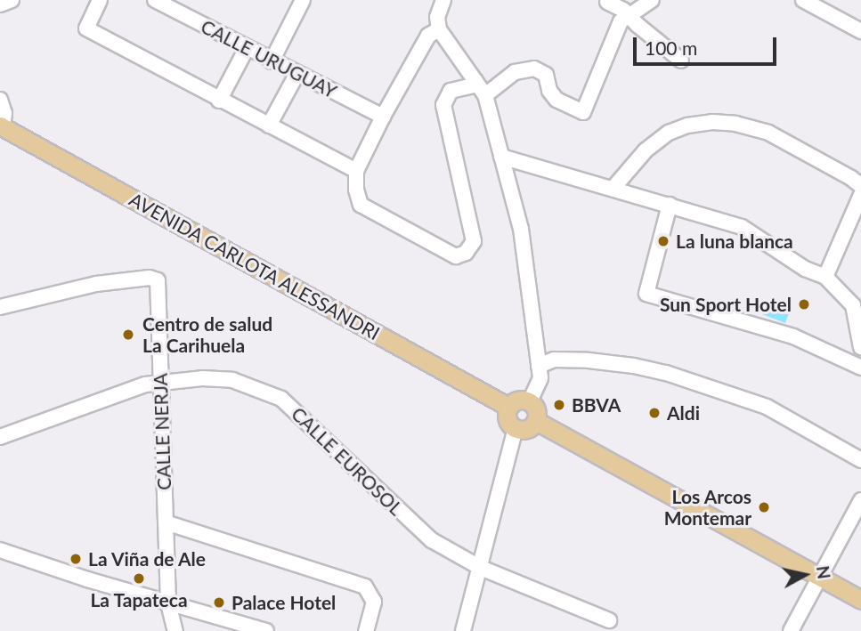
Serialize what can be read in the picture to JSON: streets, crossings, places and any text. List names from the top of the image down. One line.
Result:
{"streets":{"main road":["AVENIDA CARLOTA ALESSANDRI"],"street":["CALLE URUGUAY","CALLE NERJA","CALLE EUROSOL"]},"crossings":[["CALLE NERJA","CALLE EUROSOL"]],"places":["La luna blanca","Sun Sport Hotel","Centro de salud La Carihuela","BBVA","Aldi","Los Arcos Montemar","La Viña de Ale","La Tapateca","Palace Hotel"],"scale_bar":"100 m","north":"right"}
